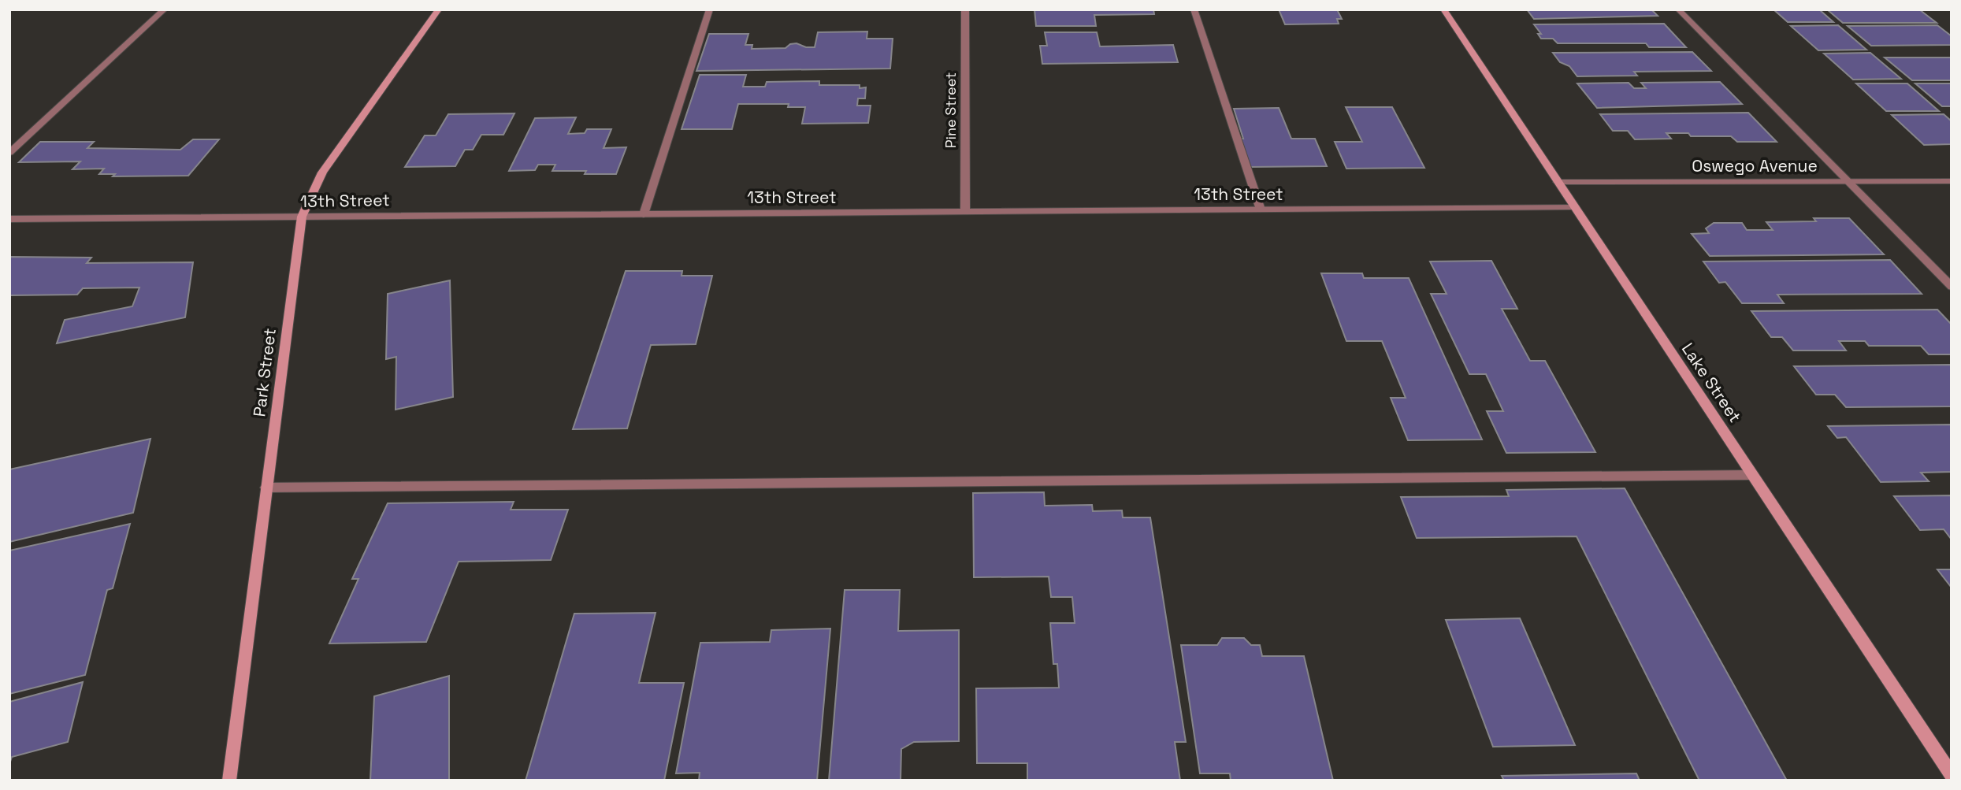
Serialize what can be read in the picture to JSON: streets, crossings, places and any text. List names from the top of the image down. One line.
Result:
{"streets":{"street":["Pine Street","Oswego Avenue","13th Street","Park Street","Lake Street"]},"crossings":[["Pine Street","13th Street"],["Oswego Avenue","Lake Street"],["13th Street","Park Street"],["13th Street","Lake Street"]]}
